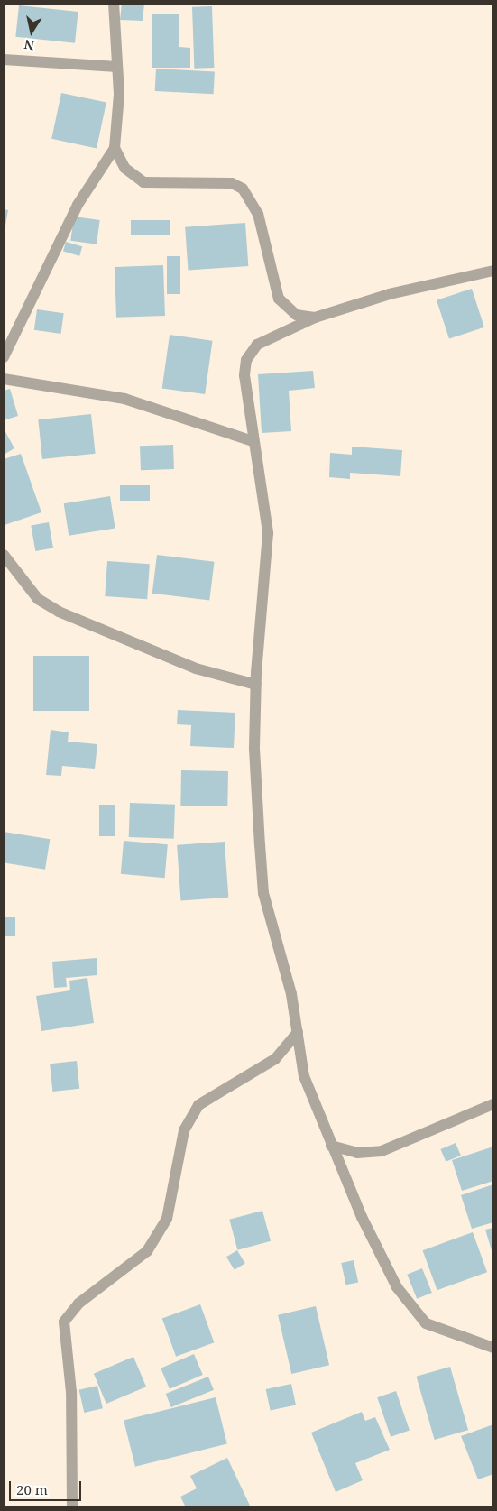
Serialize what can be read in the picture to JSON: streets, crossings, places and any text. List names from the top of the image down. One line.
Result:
{"scale_bar":"20 m","north":"bottom"}
